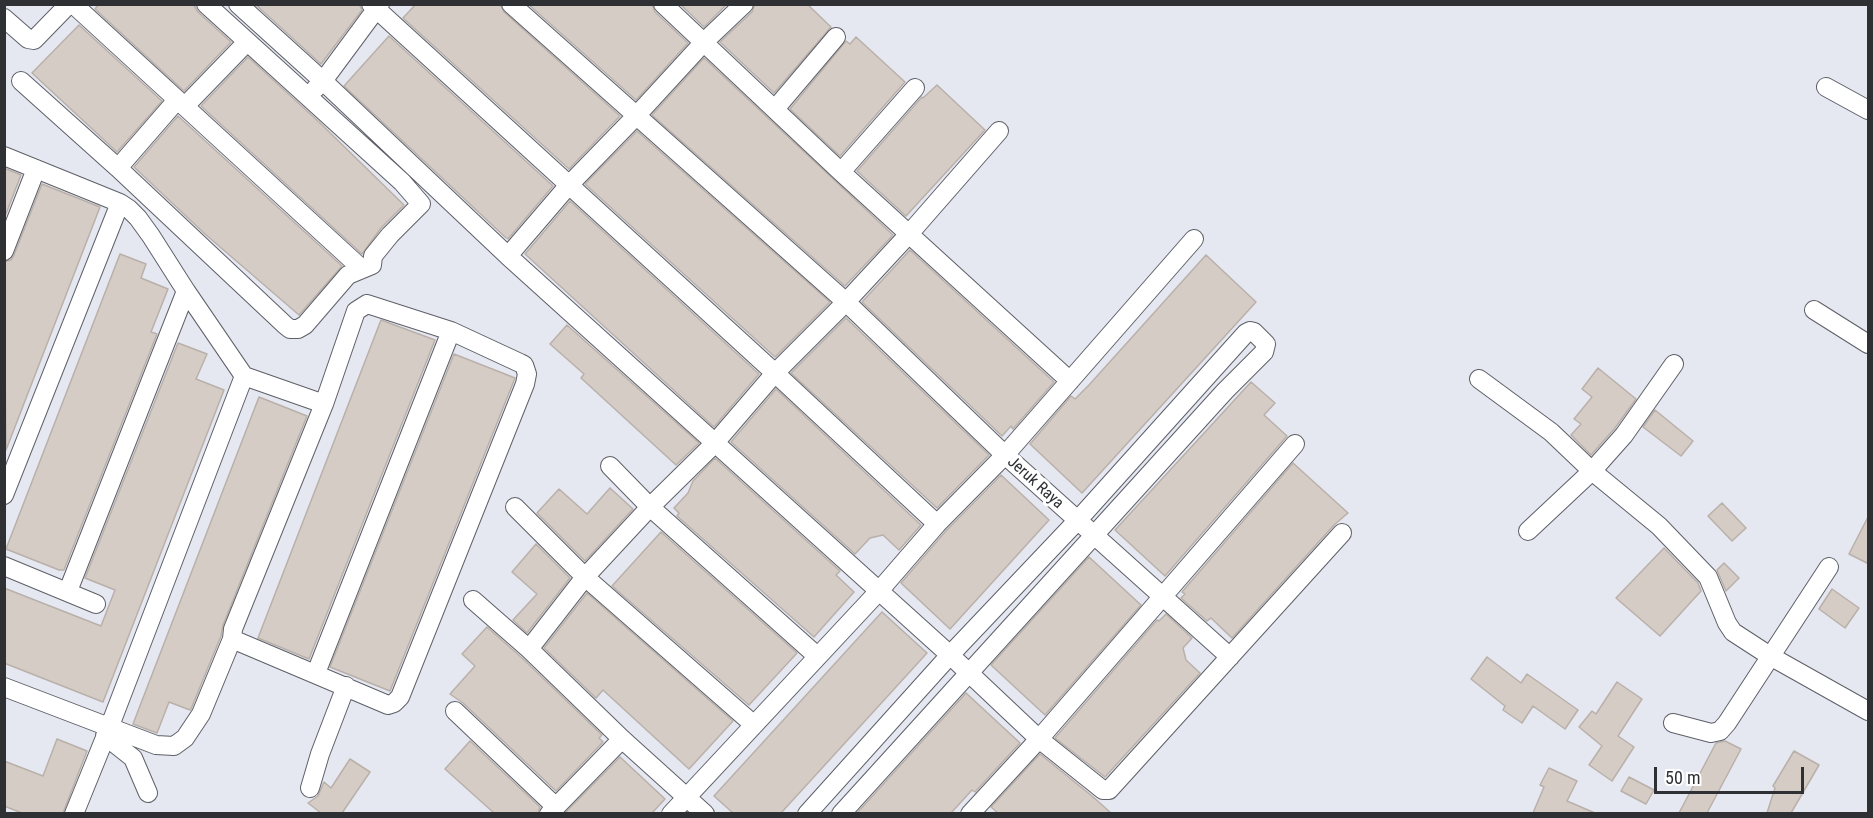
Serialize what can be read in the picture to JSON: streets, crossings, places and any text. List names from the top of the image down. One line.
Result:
{"streets":{"street":["Jeruk Raya"]},"scale_bar":"50 m"}
